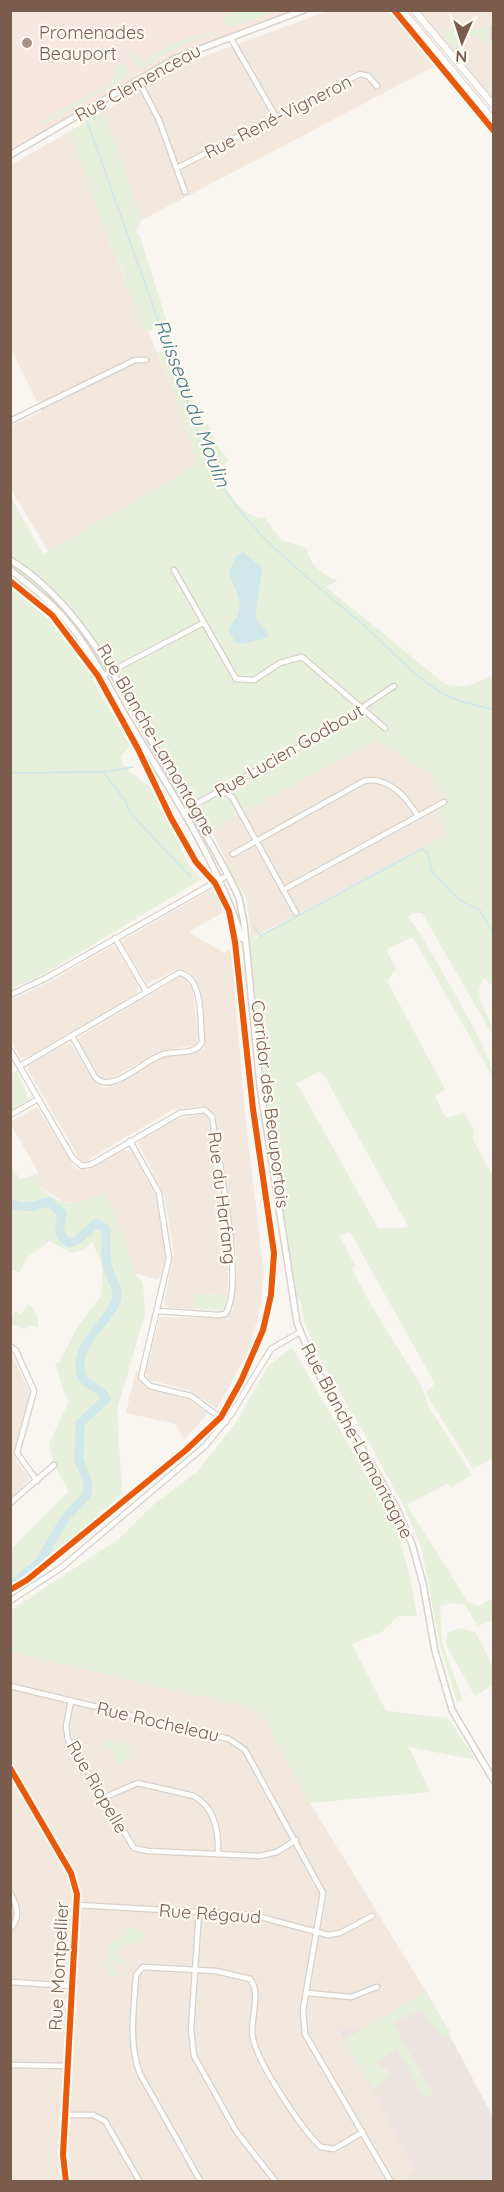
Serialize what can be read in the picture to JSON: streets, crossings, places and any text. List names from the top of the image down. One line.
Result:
{"streets":{"street":["Rue Clemenceau","Rue René-Vigneron","Rue Blanche-Lamontagne","Rue Lucien Godbout","Rue du Harfang","Rue Rocheleau","Rue Riopelle","Rue Régaud","Rue Montpellier"],"cycle path":["Corridor des Beauportois"]},"crossings":[["Rue Blanche-Lamontagne","Rue Lucien Godbout"],["Rue Rocheleau","Rue Riopelle"],["Rue Rocheleau","Rue Régaud"],["Rue Régaud","Rue Montpellier"]],"water":["Ruisseau du Moulin"],"places":["Promenades Beauport"],"north":"bottom"}
